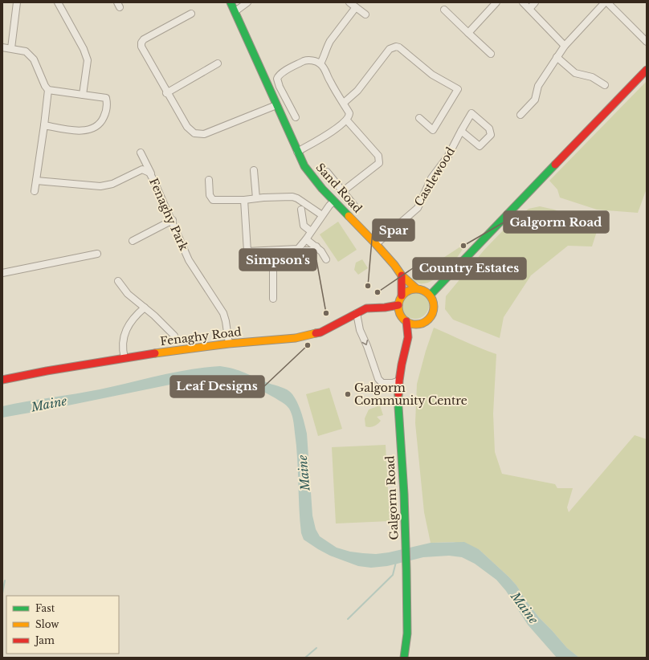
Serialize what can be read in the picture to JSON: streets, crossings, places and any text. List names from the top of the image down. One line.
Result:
{"streets":{"main road":["Sand Road","Fenaghy Road","Galgorm Road"],"street":["Castlewood","Fenaghy Park"]},"crossings":[["Castlewood","Sand Road"],["Sand Road","Fenaghy Road"],["Sand Road","Galgorm Road"],["Fenaghy Park","Fenaghy Road"],["Fenaghy Road","Galgorm Road"]],"water":["Maine"],"places":["Galgorm Road","Spar","Country Estates","Simpson's","Leaf Designs","Galgorm Community Centre"],"legend":["Fast","Slow","Jam"]}
